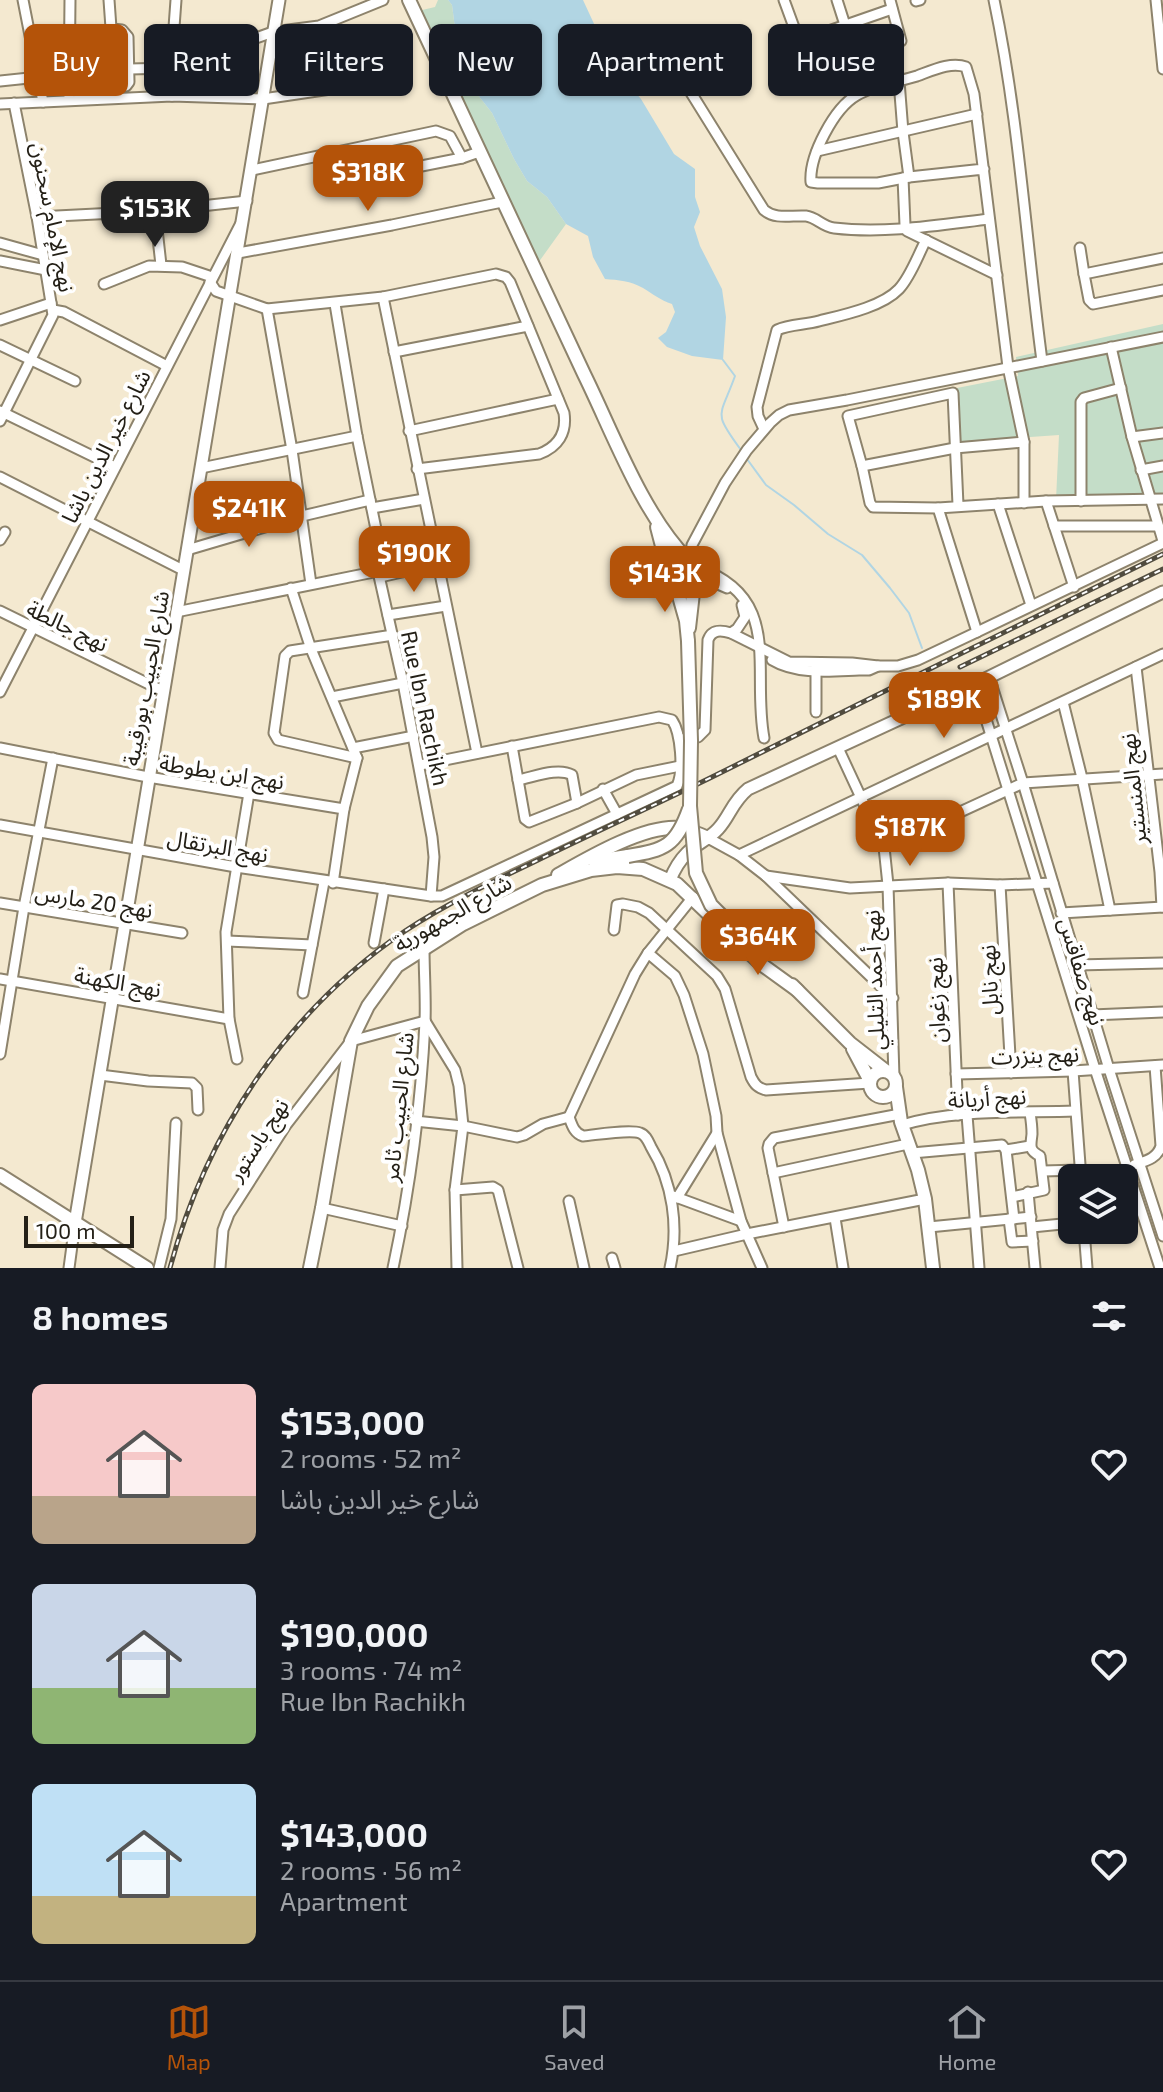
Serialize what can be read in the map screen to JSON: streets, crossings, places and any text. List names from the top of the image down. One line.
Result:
{"streets":{"main road":["شارع الجمهورية"],"street":["نهج الإمام سحنون","شارع خير الدين باشا","نهج جالطة","شارع الحبيب بورقيبة","Rue Ibn Rachikh","نهج ابن بطوطة","نهج المنستير","نهج البرتقال","نهج 20 مارس","نهج صفاقس","نهج أحمد التليلي","نهج نابل","نهج الكهنة","نهج زغوان","نهج بنزرت","نهج أريانة","شارع الحبيب ثامر","نهج باستور"]},"crossings":[["شارع خير الدين باشا","نهج جالطة"],["شارع خير الدين باشا","شارع الحبيب بورقيبة"],["نهج جالطة","شارع الحبيب بورقيبة"],["شارع الحبيب بورقيبة","نهج ابن بطوطة"],["شارع الحبيب بورقيبة","نهج البرتقال"],["شارع الحبيب بورقيبة","نهج 20 مارس"],["شارع الحبيب بورقيبة","نهج الكهنة"],["Rue Ibn Rachikh","نهج البرتقال"],["شارع الجمهورية","شارع الحبيب ثامر"],["شارع الجمهورية","نهج باستور"],["نهج صفاقس","نهج بنزرت"],["نهج نابل","نهج بنزرت"],["نهج زغوان","نهج بنزرت"],["نهج زغوان","نهج أريانة"]],"scale_bar":"100 m","page":{"chip":["Buy","Rent","Filters","New","Apartment","House"],"price":["$318K","$153K","$241K","$190K","$143K","$189K","$187K","$364K"],"scale":"100 m","heading":"8 homes","list":[{"name":"$153,000","note":"2 rooms · 52 m² · شارع خير الدين باشا"},{"name":"$190,000","note":"3 rooms · 74 m² · Rue Ibn Rachikh"},{"name":"$143,000","note":"2 rooms · 56 m² · Apartment"}],"tabs":["Map","Saved","Home"]}}
